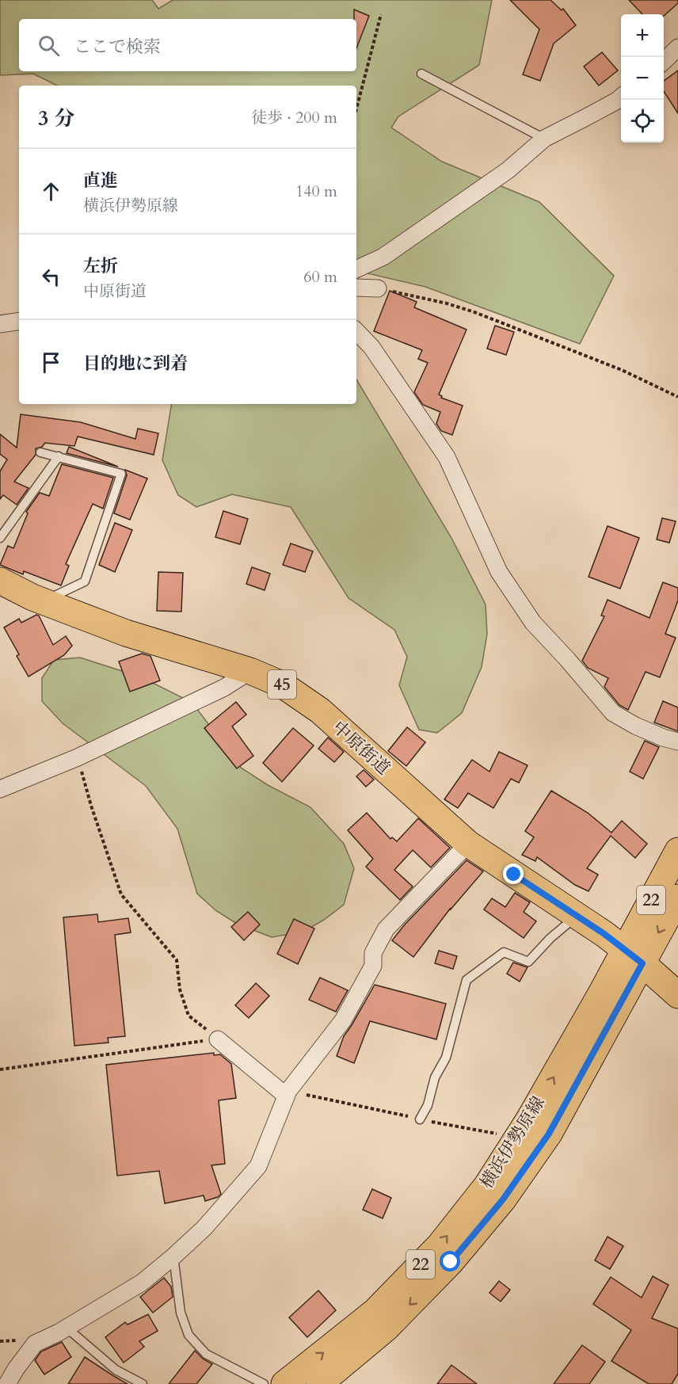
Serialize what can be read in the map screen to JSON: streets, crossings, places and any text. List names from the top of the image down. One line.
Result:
{"streets":{"main road":["45","中原街道","22","横浜伊勢原線"]},"crossings":[["中原街道","横浜伊勢原線"]],"page":{"map_buttons":["+","−"],"search":"ここで検索","heading":["3 分","徒歩 · 200 m"],"list":[["直進","横浜伊勢原線","140 m"],["左折","中原街道","60 m"],"目的地に到着"]}}
